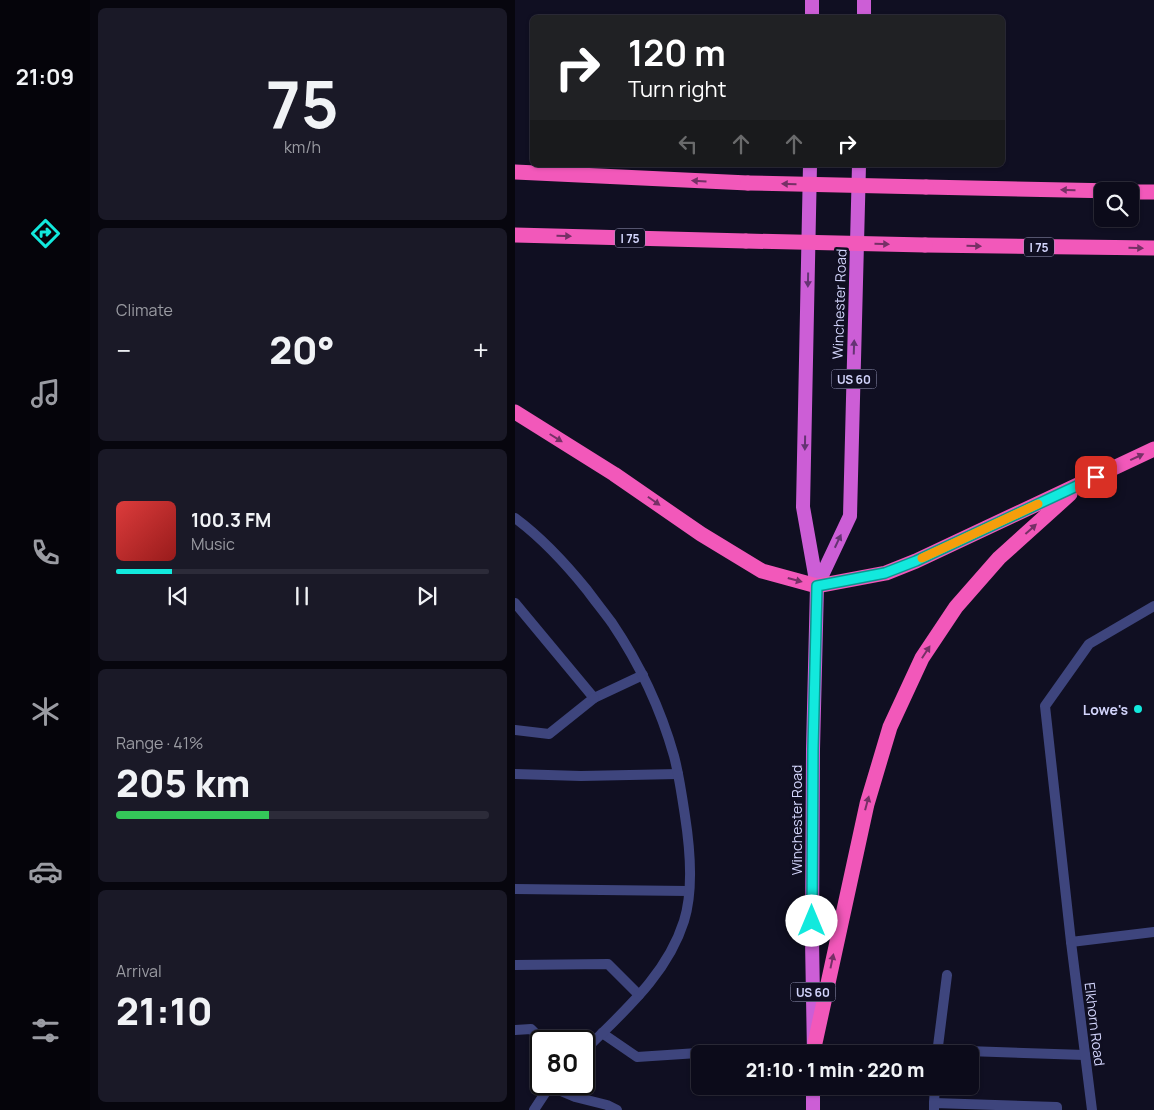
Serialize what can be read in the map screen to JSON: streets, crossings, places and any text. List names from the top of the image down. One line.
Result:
{"streets":{"highway":["I 75","Winchester Road","US 60"],"street":["Elkhorn Road"]},"places":["Lowe's"],"page":{"tabs":"21:09","tile":[["75","km/h"],"Climate",["Range · 41%","205 km"],["Arrival","21:10"]],"turn":["120 m","Turn right"],"heat":["−","20°","+"],"song":["100.3 FM","Music"],"limit":"80","trip":"21:10 · 1 min · 220 m"}}
